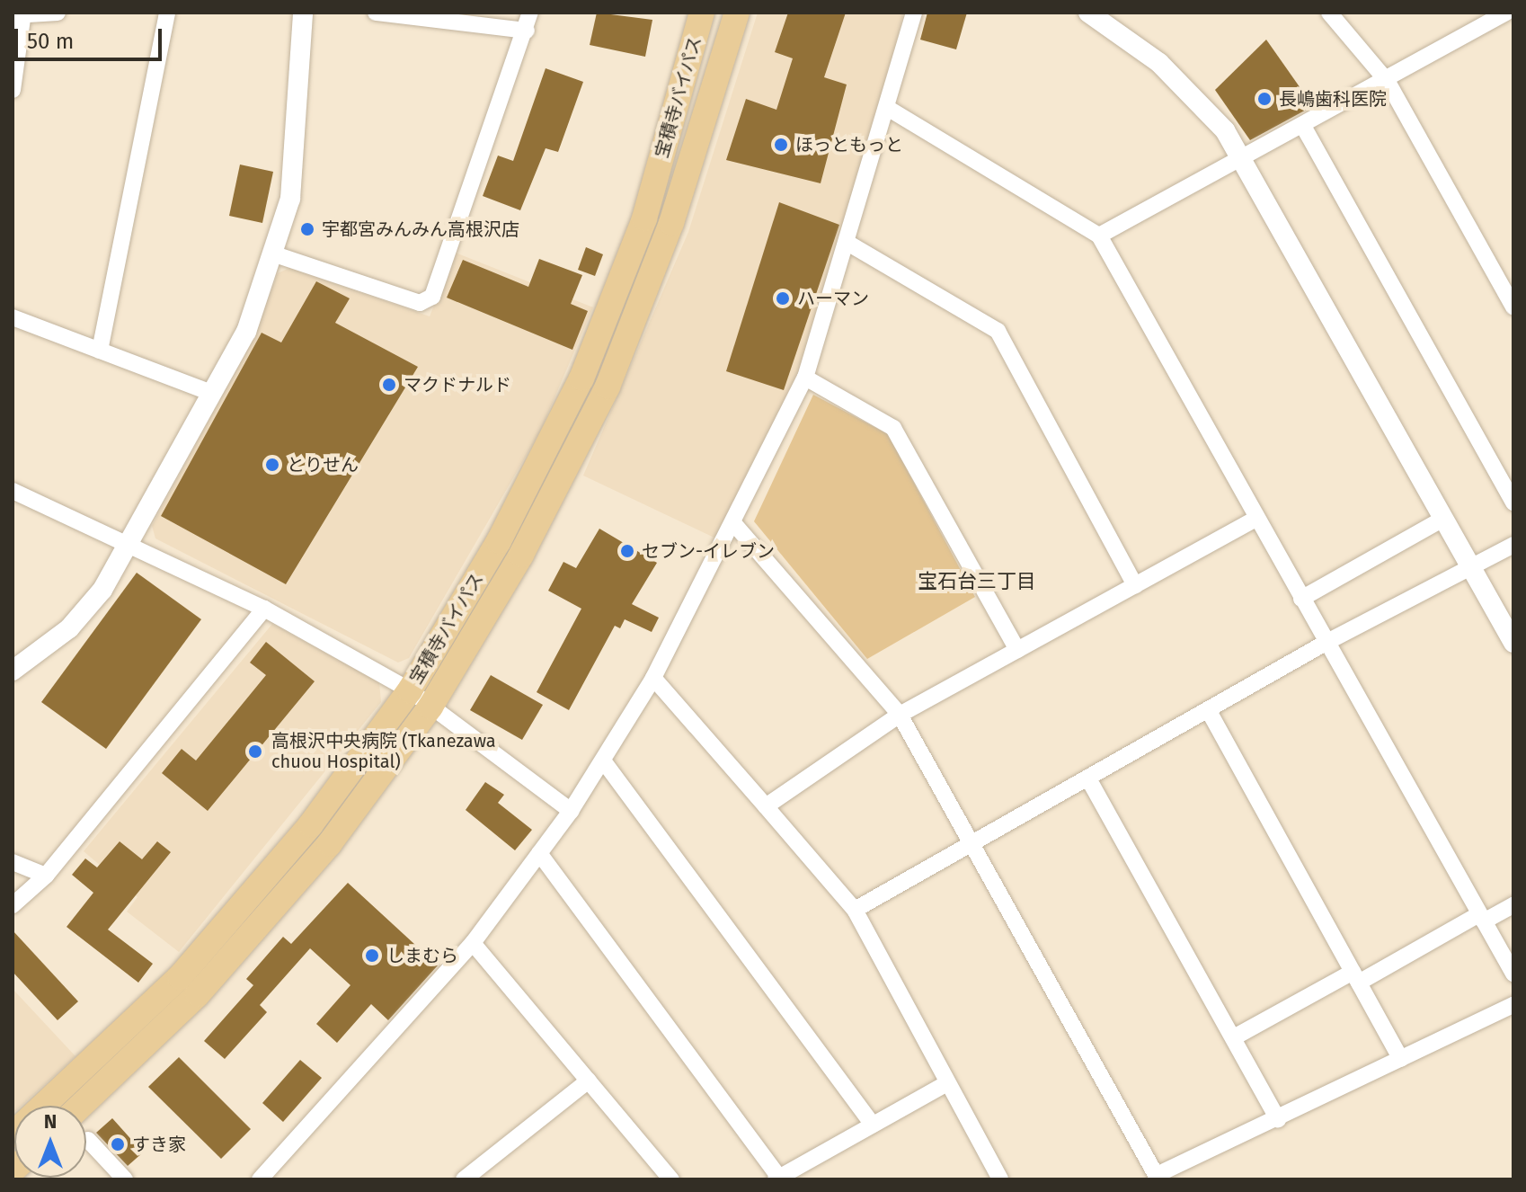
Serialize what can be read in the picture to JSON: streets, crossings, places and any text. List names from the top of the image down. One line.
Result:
{"streets":{"main road":["宝積寺バイパス"]},"districts":["宝石台三丁目"],"places":["長嶋歯科医院","ほっともっと","宇都宮みんみん高根沢店","ハーマン","マクドナルド","とりせん","セブン-イレブン","高根沢中央病院 (Tkanezawa chuou Hospital)","しまむら","すき家"],"scale_bar":"50 m","north":"top"}
